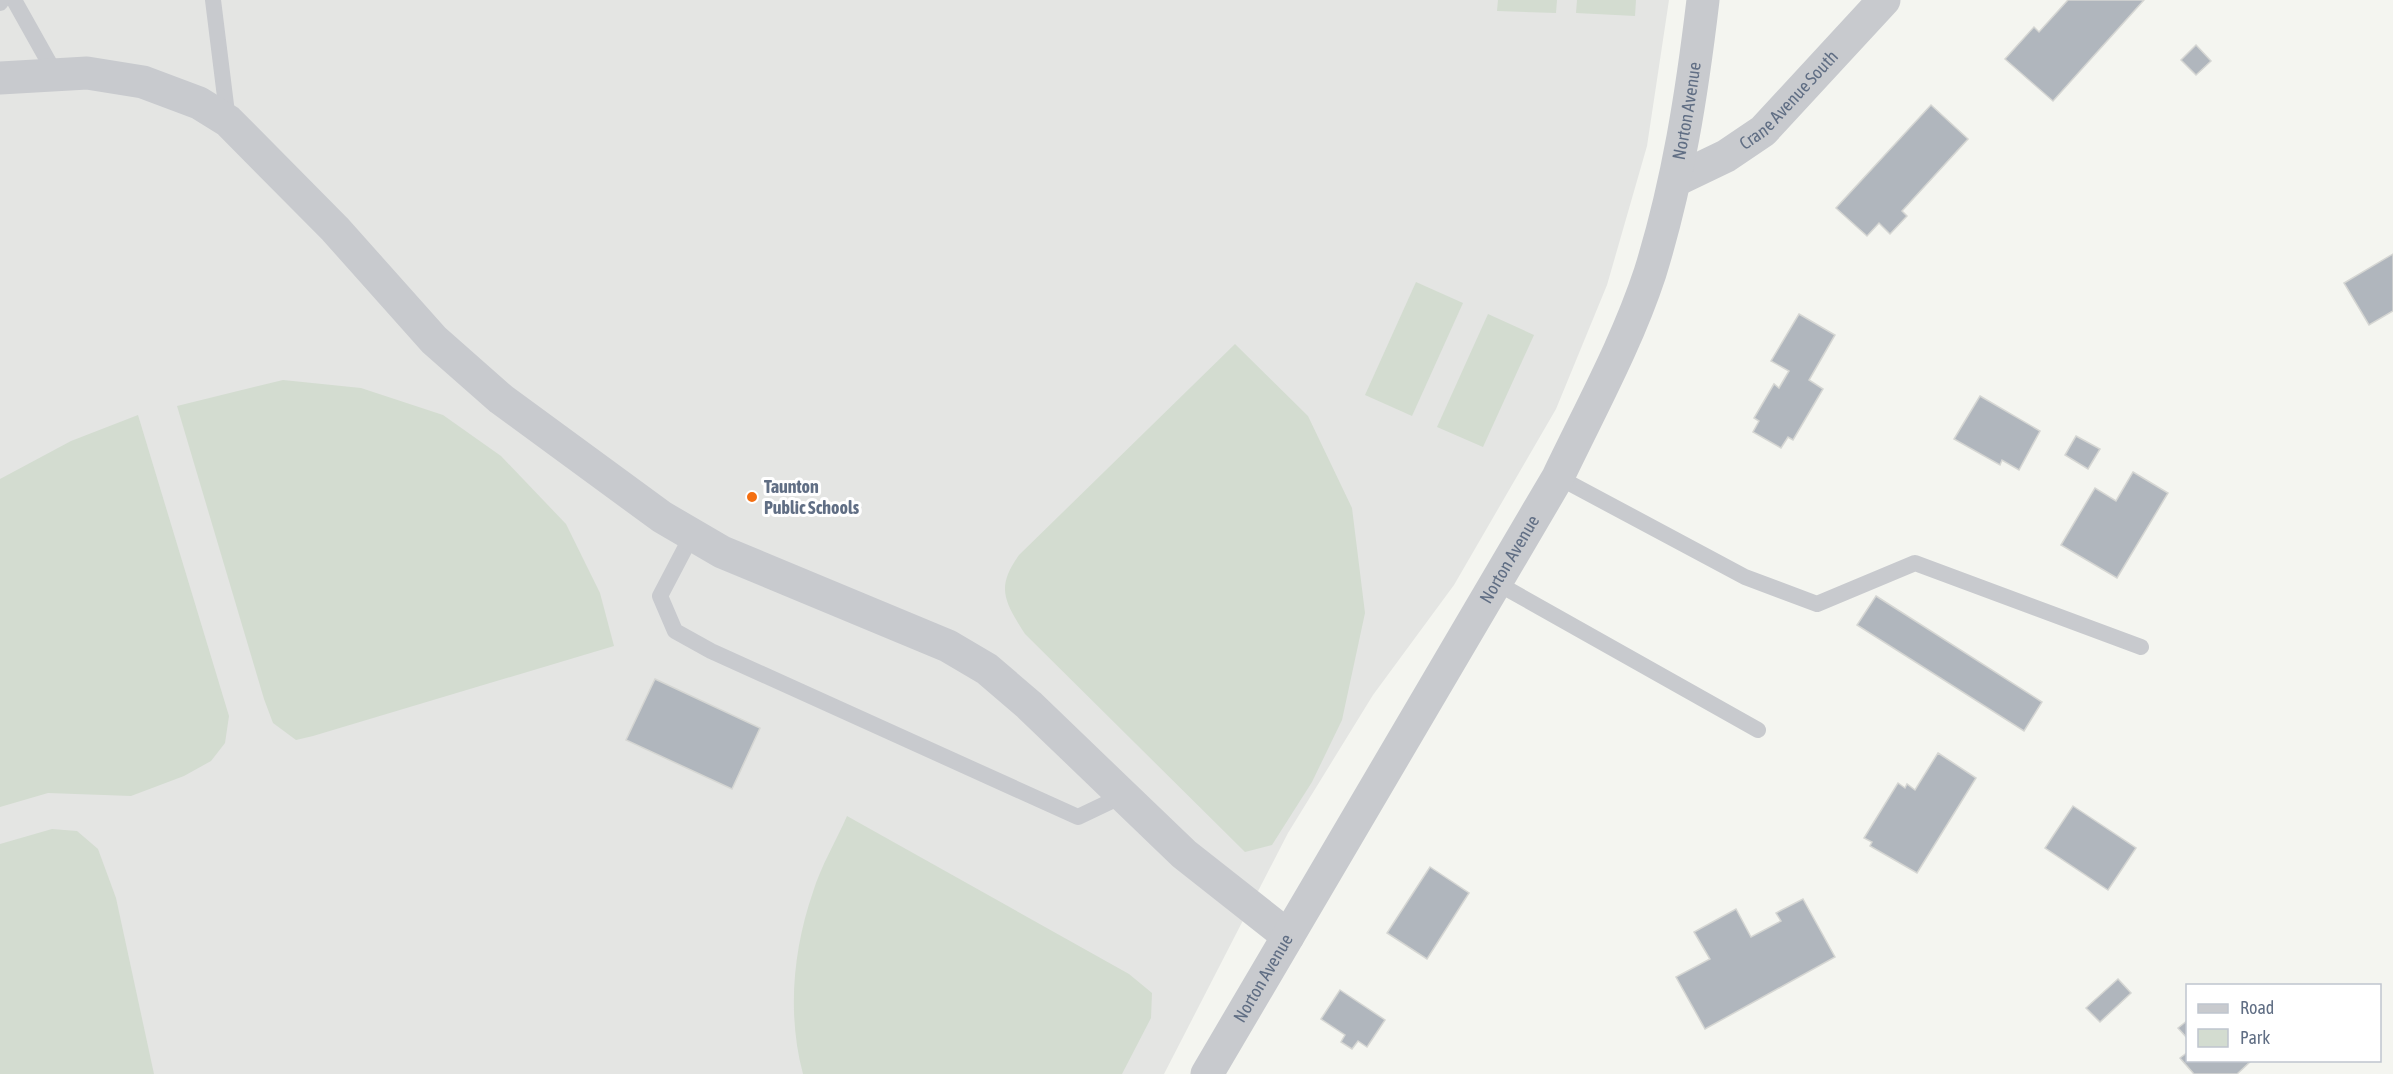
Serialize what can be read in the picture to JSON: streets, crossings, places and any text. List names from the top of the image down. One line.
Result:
{"streets":{"street":["Crane Avenue South","Norton Avenue"]},"crossings":[["Crane Avenue South","Norton Avenue"]],"places":["Taunton Public Schools"],"legend":["Road","Park"]}
